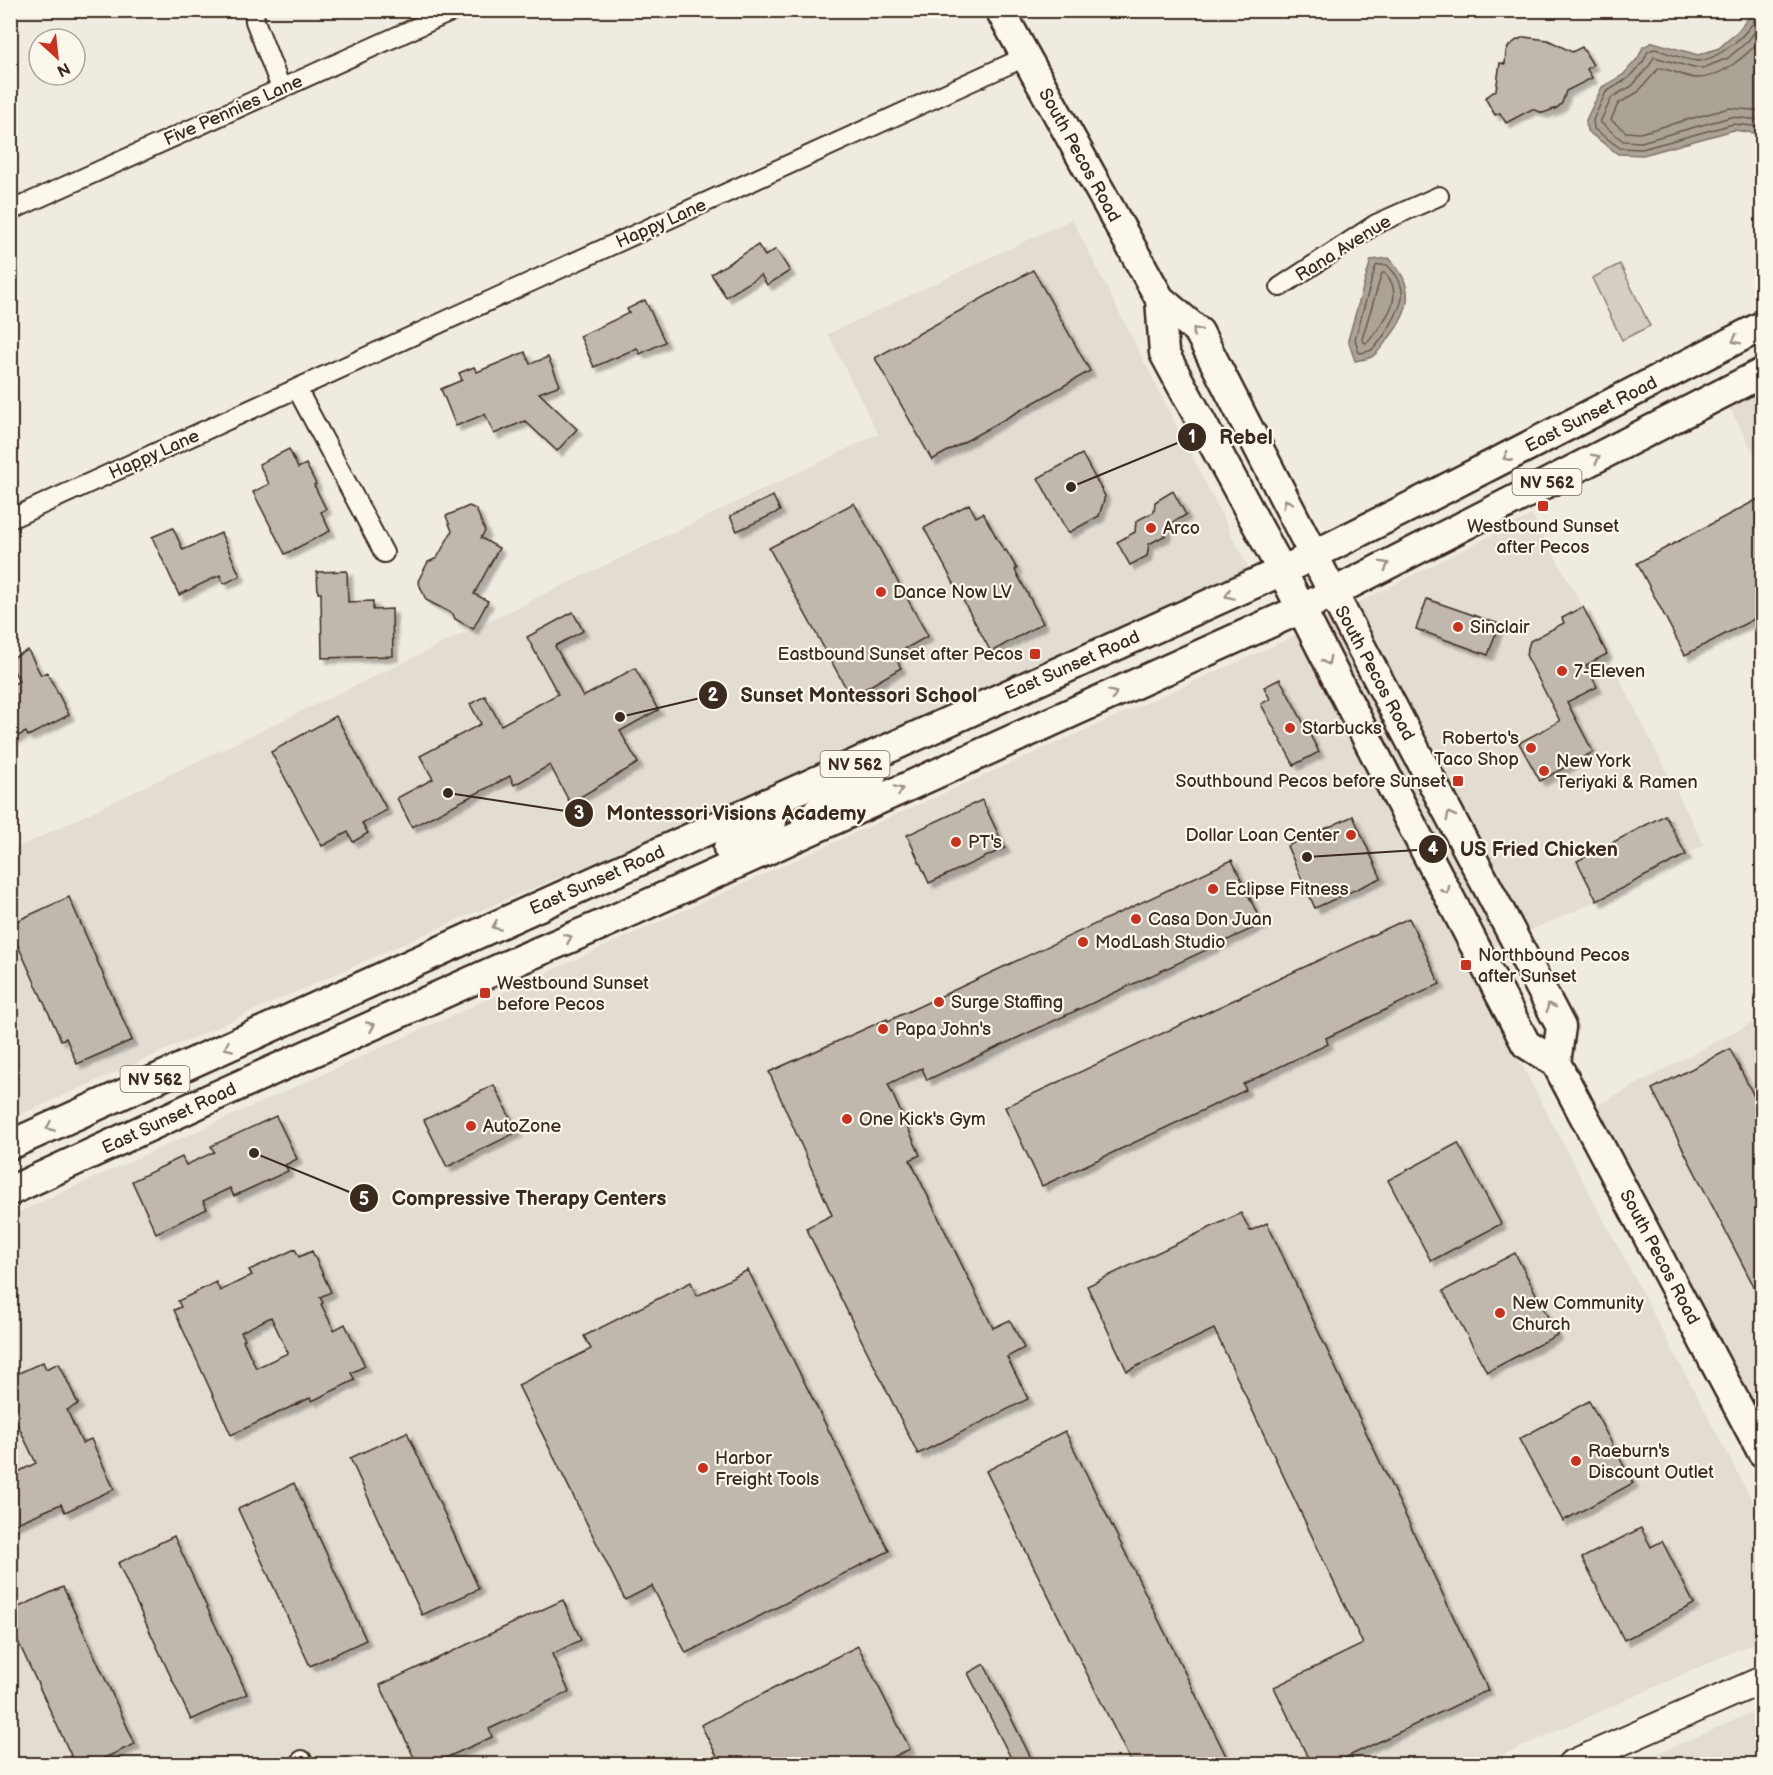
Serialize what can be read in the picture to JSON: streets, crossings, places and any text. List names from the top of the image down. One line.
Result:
{"streets":{"main road":["South Pecos Road","East Sunset Road","NV 562"],"street":["Five Pennies Lane","Happy Lane","Rana Avenue"]},"crossings":[["South Pecos Road","Happy Lane"],["South Pecos Road","East Sunset Road"]],"places":{"other":["Rebel","Arco","Dance Now LV","Sinclair","7-Eleven","Sunset Montessori School","Starbucks","Roberto's Taco Shop","New York Teriyaki & Ramen","Montessori Visions Academy","Dollar Loan Center","PT's","US Fried Chicken","Eclipse Fitness","Casa Don Juan","ModLash Studio","Surge Staffing","Papa John's","One Kick's Gym","AutoZone","Compressive Therapy Centers","New Community Church","Raeburn's Discount Outlet","Harbor Freight Tools"],"transit":["Westbound Sunset after Pecos","Eastbound Sunset after Pecos","Southbound Pecos before Sunset","Northbound Pecos after Sunset","Westbound Sunset before Pecos"]},"north":"bottom right"}
